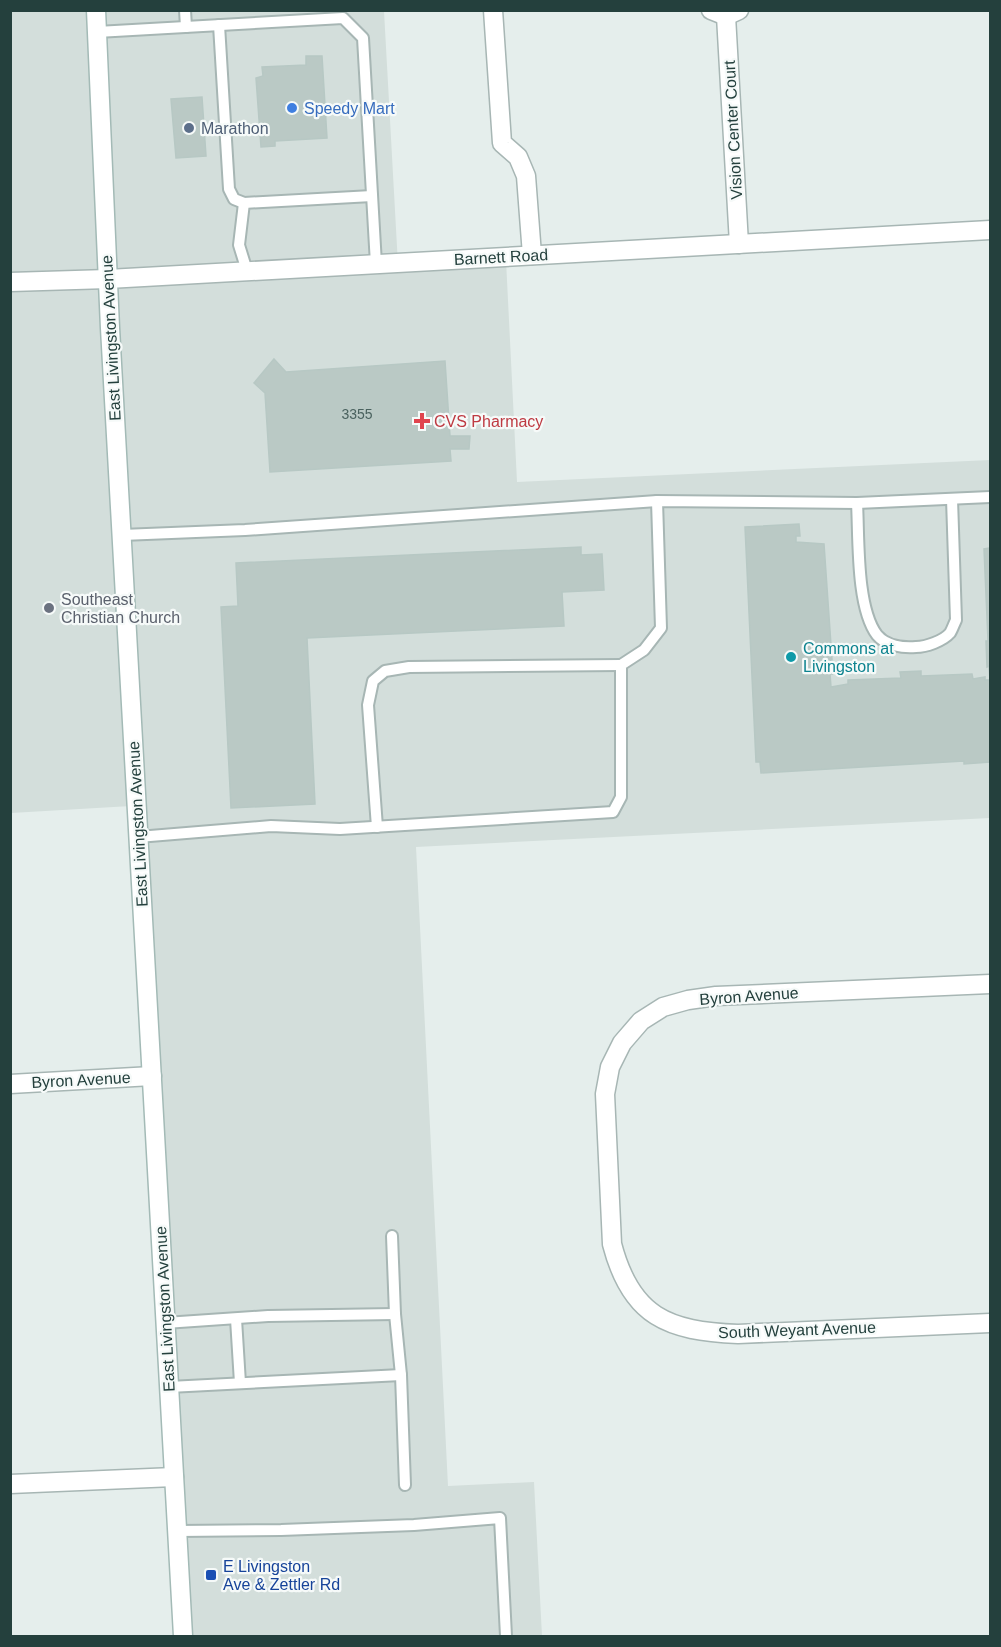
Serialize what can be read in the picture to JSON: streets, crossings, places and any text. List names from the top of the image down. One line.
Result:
{"streets":{"street":["Vision Center Court","Barnett Road","East Livingston Avenue","Byron Avenue","South Weyant Avenue"]},"crossings":[["Vision Center Court","Barnett Road"],["Barnett Road","East Livingston Avenue"],["East Livingston Avenue","Byron Avenue"],["Byron Avenue","South Weyant Avenue"]],"places":{"other":["Speedy Mart","Marathon","Southeast Christian Church","Commons at Livingston"],"health":["CVS Pharmacy"],"transit":["E Livingston Ave & Zettler Rd"]},"house_numbers":["3355"]}
